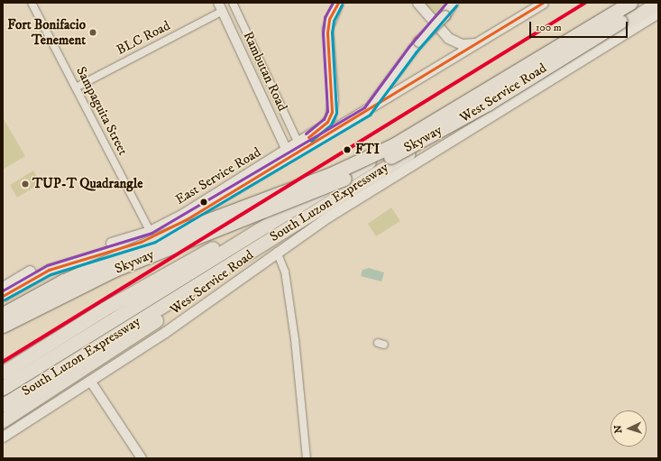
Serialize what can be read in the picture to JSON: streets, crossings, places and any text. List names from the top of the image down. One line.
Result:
{"streets":{"highway":["Skyway","South Luzon Expressway"],"main road":["West Service Road","East Service Road"],"street":["BLC Road","Rambutan Road","Sampaguita Street"]},"crossings":[["BLC Road","Rambutan Road"],["BLC Road","Sampaguita Street"],["Rambutan Road","East Service Road"],["Sampaguita Street","East Service Road"],["Skyway","South Luzon Expressway"]],"places":["Fort Bonifacio Tenement","FTI","TUP-T Quadrangle"],"scale_bar":"100 m","north":"left"}
